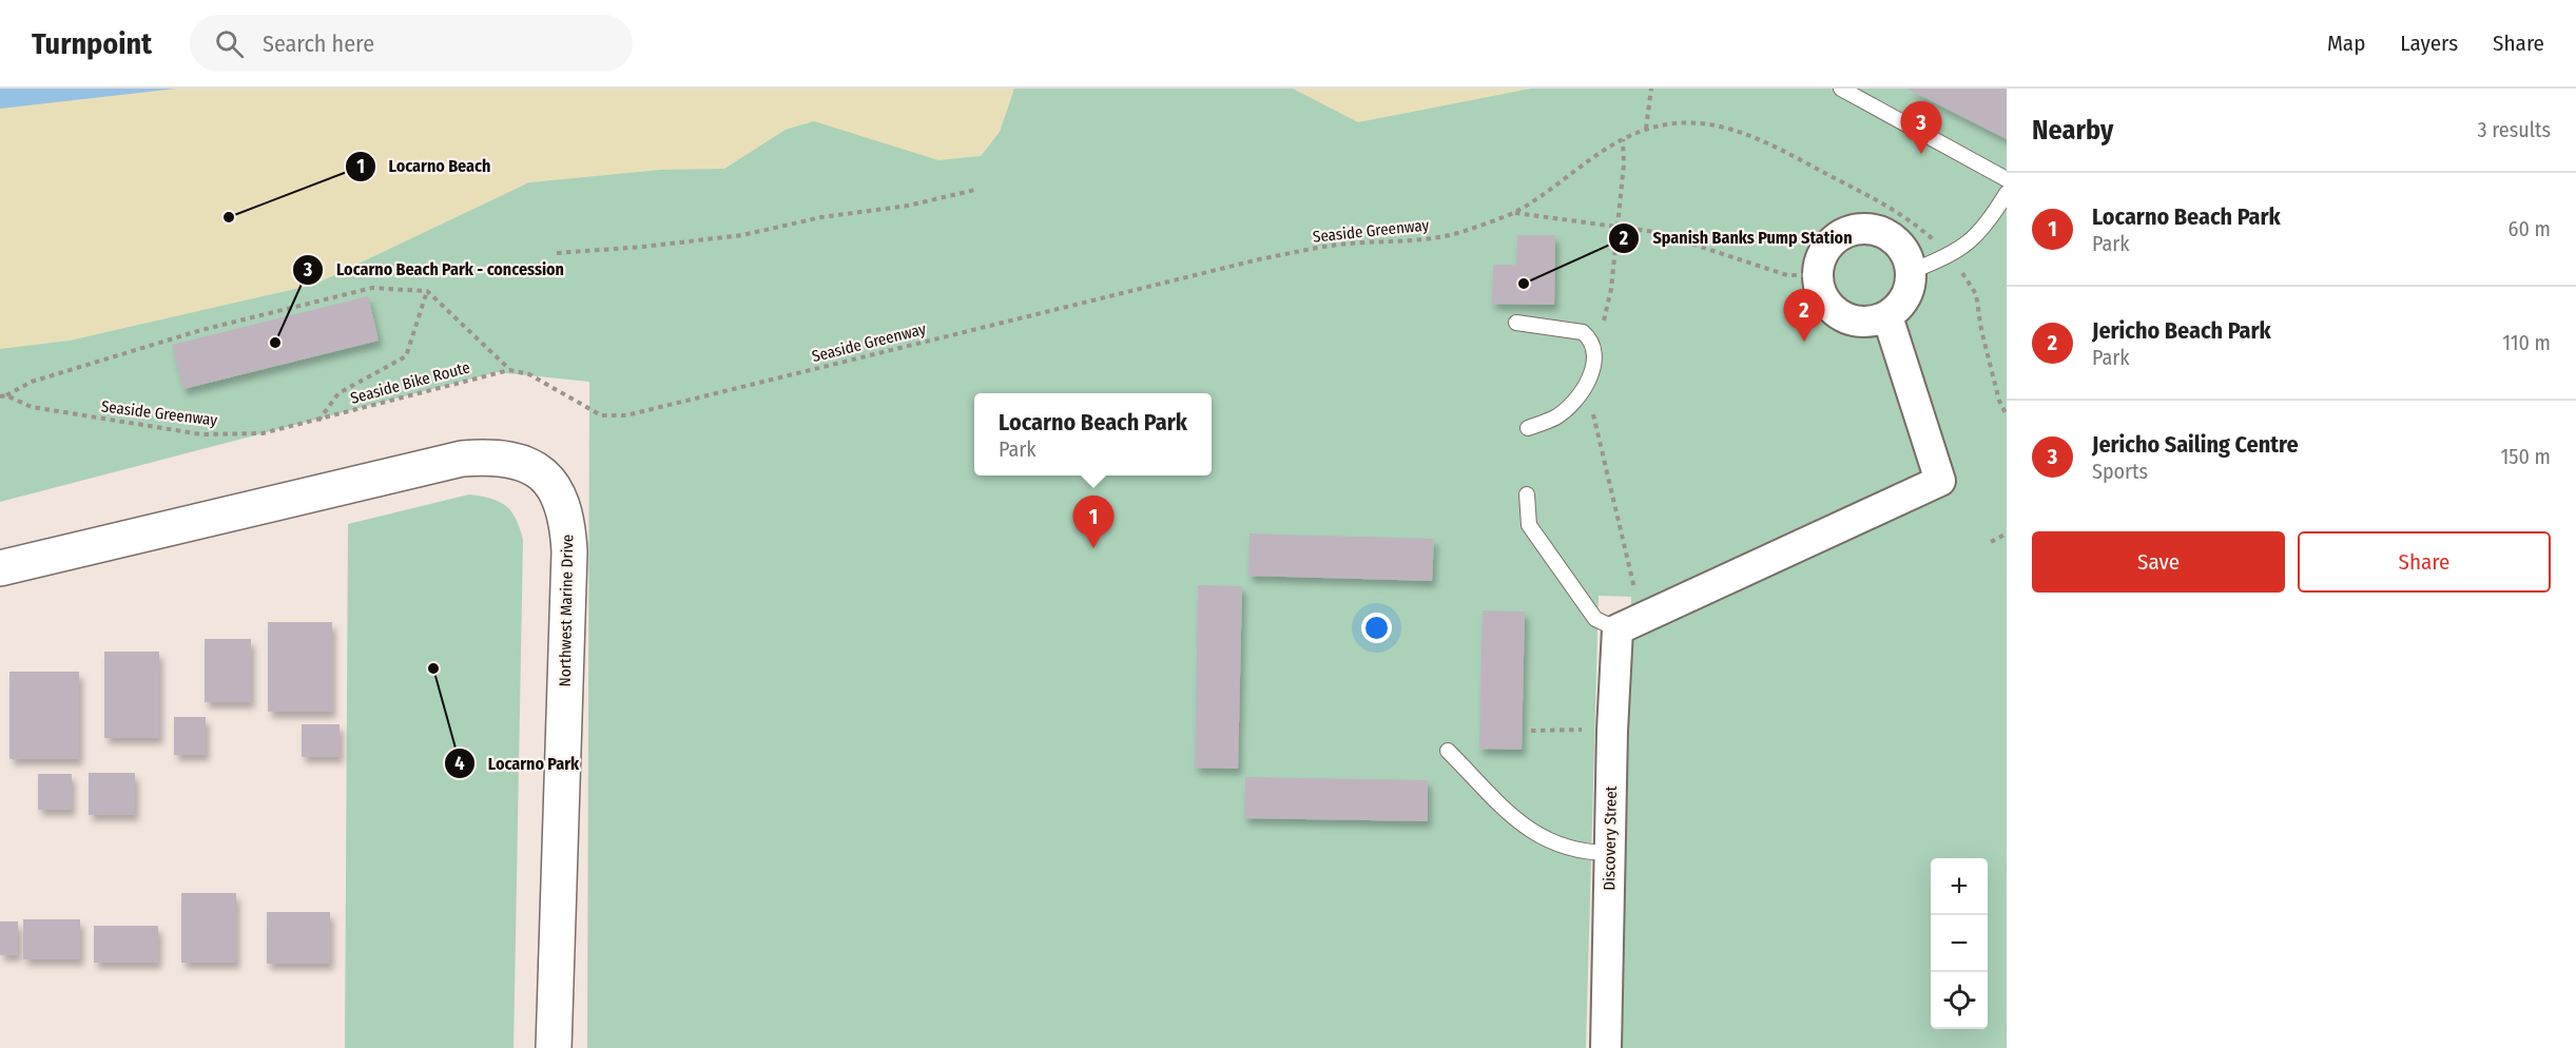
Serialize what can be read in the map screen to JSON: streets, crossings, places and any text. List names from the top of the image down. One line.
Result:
{"streets":{"street":["Northwest Marine Drive","Discovery Street"],"path":["Seaside Greenway","Seaside Bike Route"]},"crossings":[["Seaside Greenway","Seaside Bike Route"]],"places":["Locarno Beach","Spanish Banks Pump Station","Locarno Beach Park - concession","Locarno Park"],"page":{"header":"Turnpoint","search":"Search here","nav":["Map","Layers","Share"],"heading":["Nearby","3 results"],"pins":["3","2","1"],"list":[{"mark":"1","name":"Locarno Beach Park","note":"Park","value":"60 m"},{"mark":"2","name":"Jericho Beach Park","note":"Park","value":"110 m"},{"mark":"3","name":"Jericho Sailing Centre","note":"Sports","value":"150 m"}],"popup":["Locarno Beach Park","Park"],"buttons":["Save","Share"],"map_buttons":["+","−"]}}
